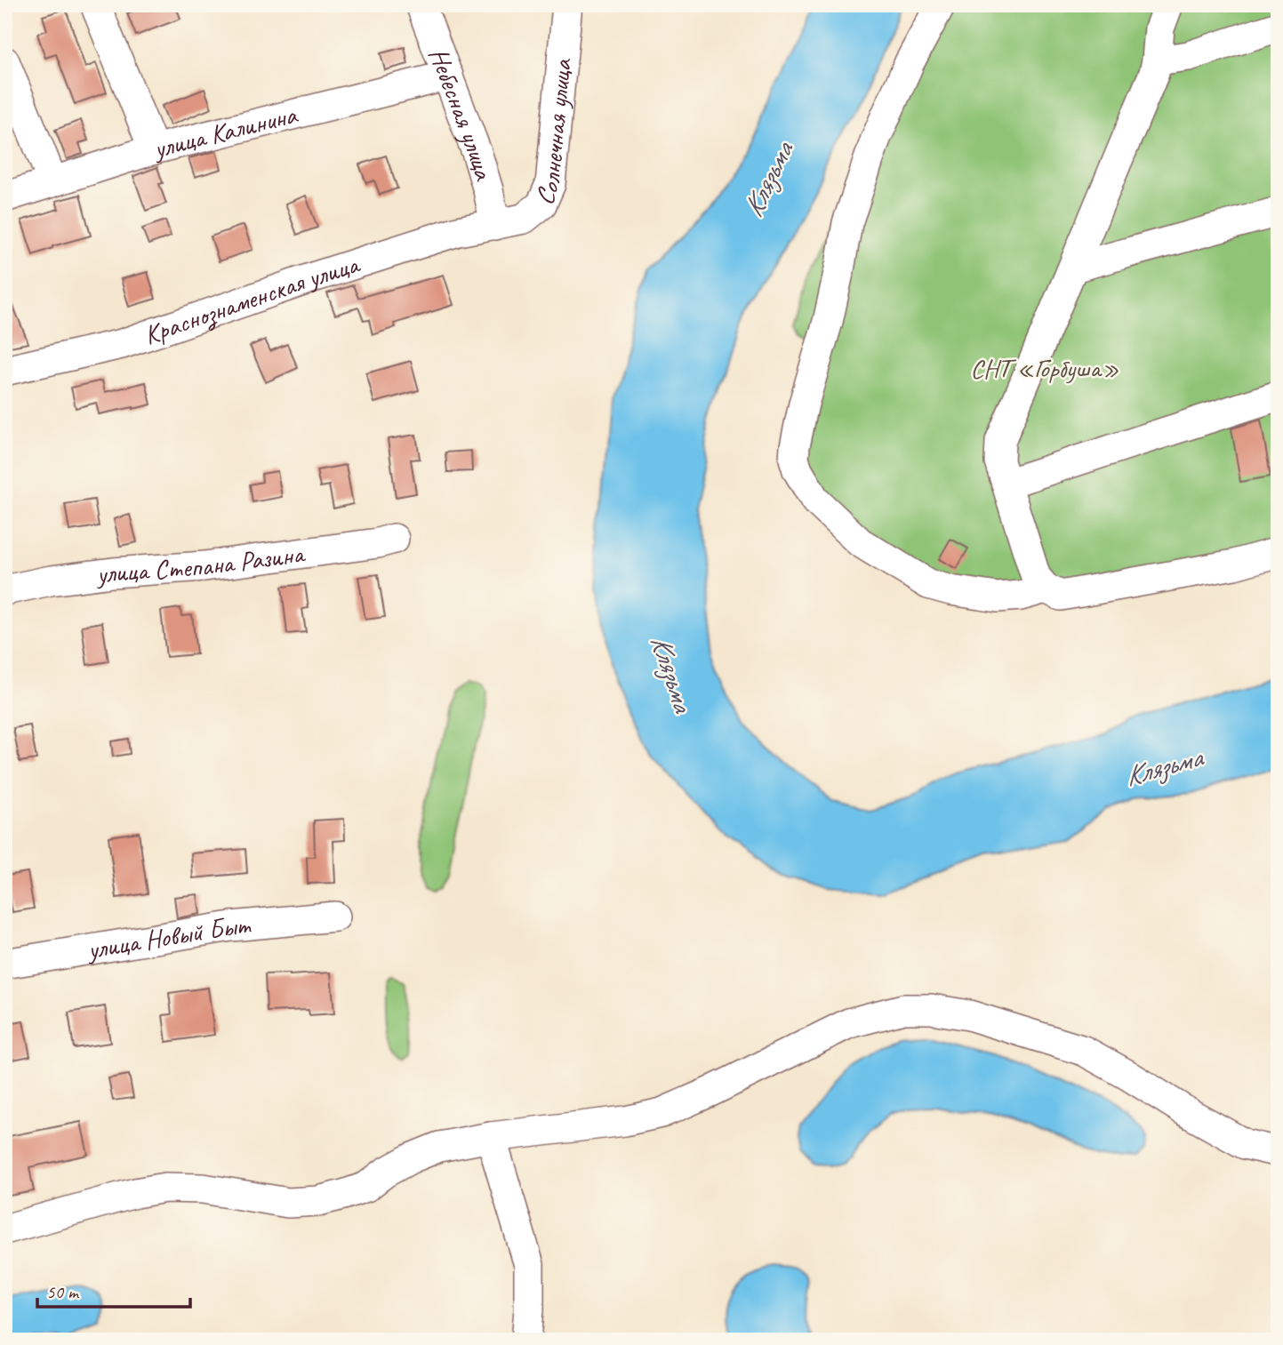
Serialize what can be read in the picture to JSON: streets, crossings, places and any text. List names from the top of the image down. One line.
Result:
{"streets":{"street":["Небесная улица","Солнечная улица","улица Калинина","Краснознаменская улица","улица Степана Разина","улица Новый Быт"]},"crossings":[["Небесная улица","Солнечная улица"],["Небесная улица","улица Калинина"],["Небесная улица","Краснознаменская улица"],["Солнечная улица","Краснознаменская улица"]],"water":["Клязьма"],"parks":["СНТ «Горбуша»"],"scale_bar":"50 m"}
